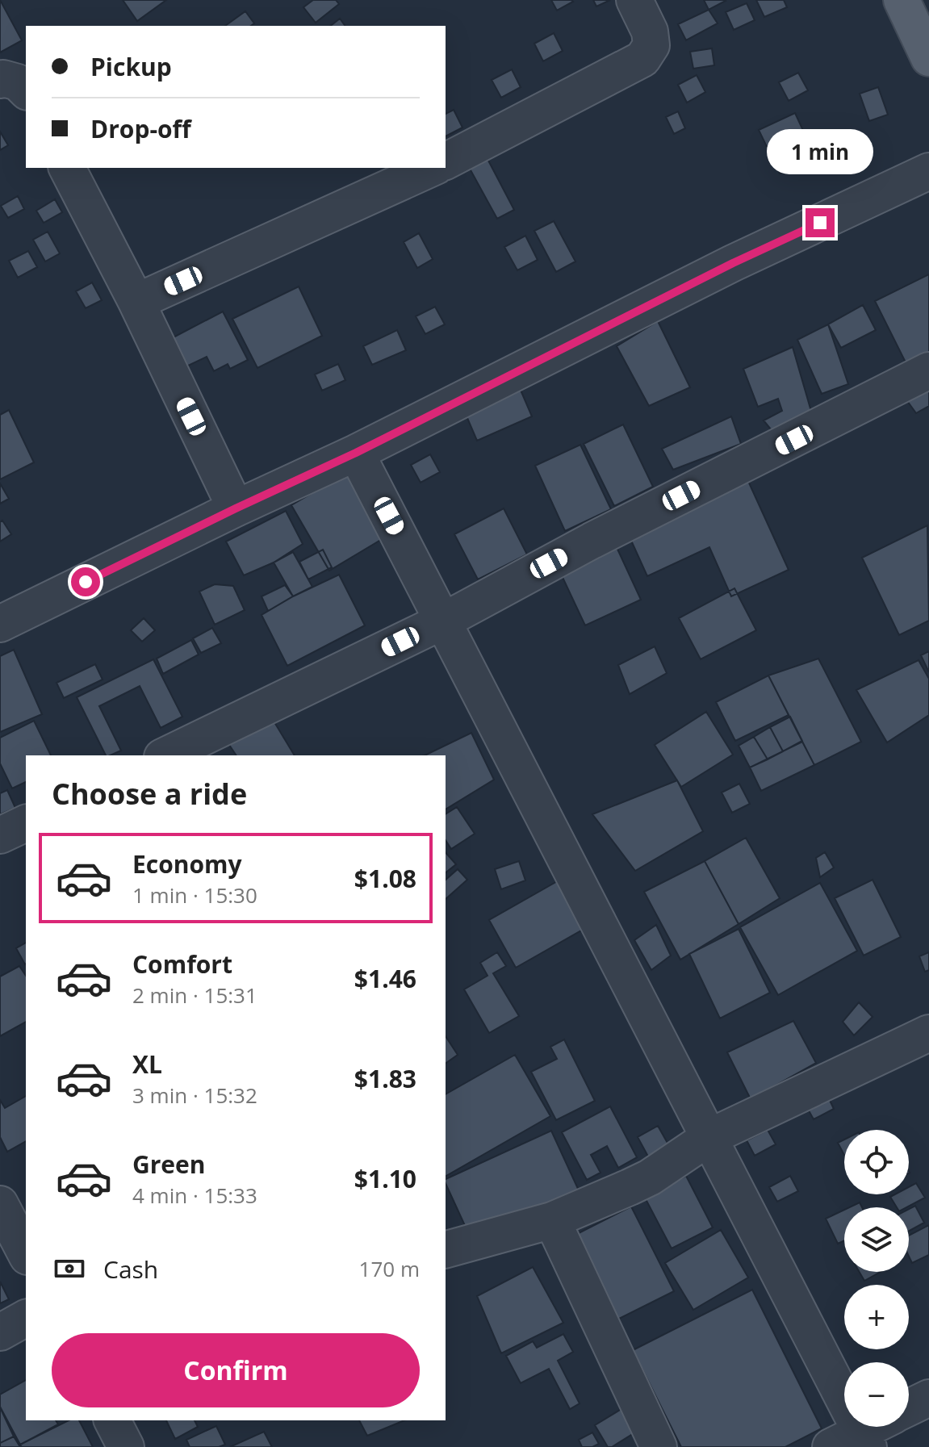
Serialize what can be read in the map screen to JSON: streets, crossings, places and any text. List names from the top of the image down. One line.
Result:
{"page":{"banner":["Pickup","Drop-off"],"bubble":"1 min","heading":"Choose a ride","list":[{"name":"Economy","note":"1 min · 15:30","value":"$1.08"},{"name":"Comfort","note":"2 min · 15:31","value":"$1.46"},{"name":"XL","note":"3 min · 15:32","value":"$1.83"},{"name":"Green","note":"4 min · 15:33","value":"$1.10"}],"map_buttons":["+","−"],"pay":["Cash","170 m"],"buttons":"Confirm"}}
